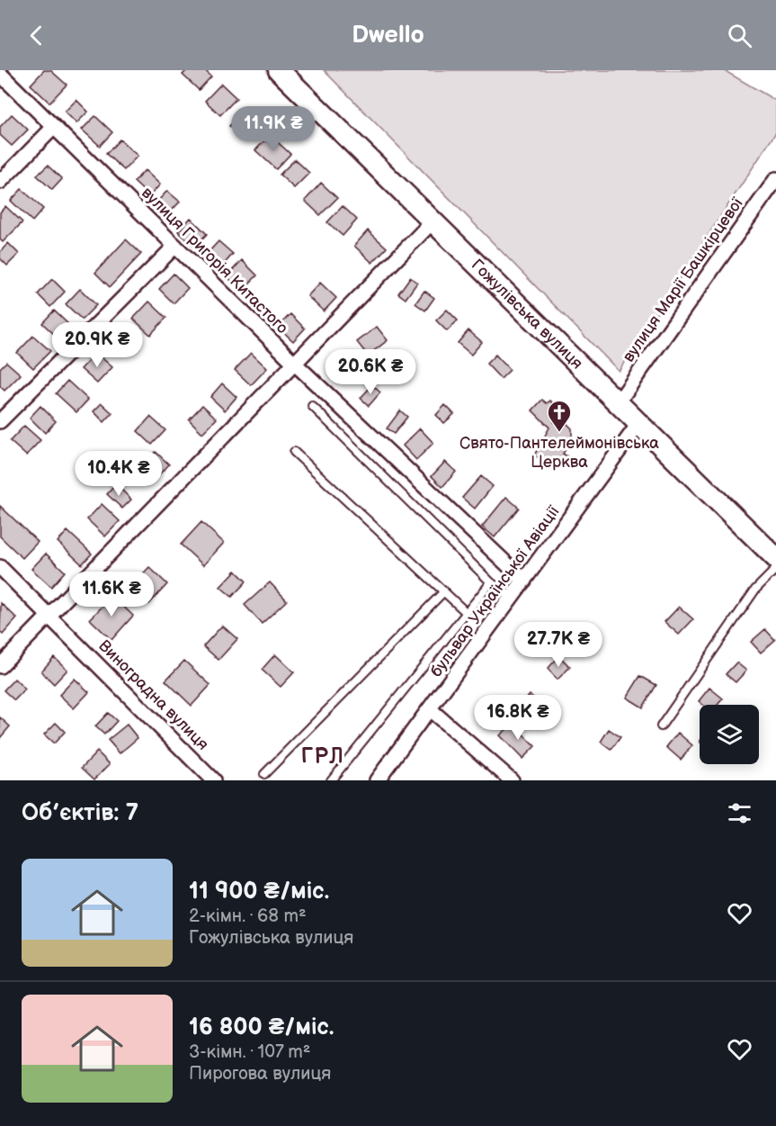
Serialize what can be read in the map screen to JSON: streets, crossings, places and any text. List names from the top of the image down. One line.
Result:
{"streets":{"street":["вулиця Григорія Китастого","вулиця Марії Башкірцевої","Гожулівська вулиця","бульвар Української Авіації","Виноградна вулиця"]},"crossings":[["вулиця Григорія Китастого","бульвар Української Авіації"],["вулиця Марії Башкірцевої","Гожулівська вулиця"],["Гожулівська вулиця","бульвар Української Авіації"]],"districts":["ГРЛ"],"places":{"church":["Свято-Пантелеймонівська Церква"]},"page":{"header":"Dwello","price":["11.9K ₴","20.9K ₴","20.6K ₴","10.4K ₴","11.6K ₴","27.7K ₴","16.8K ₴"],"heading":"Об’єктів: 7","list":[{"name":"11 900 ₴/міс.","note":"2-кімн. · 68 m² · Гожулівська вулиця"},{"name":"16 800 ₴/міс.","note":"3-кімн. · 107 m² · Пирогова вулиця"}]}}
